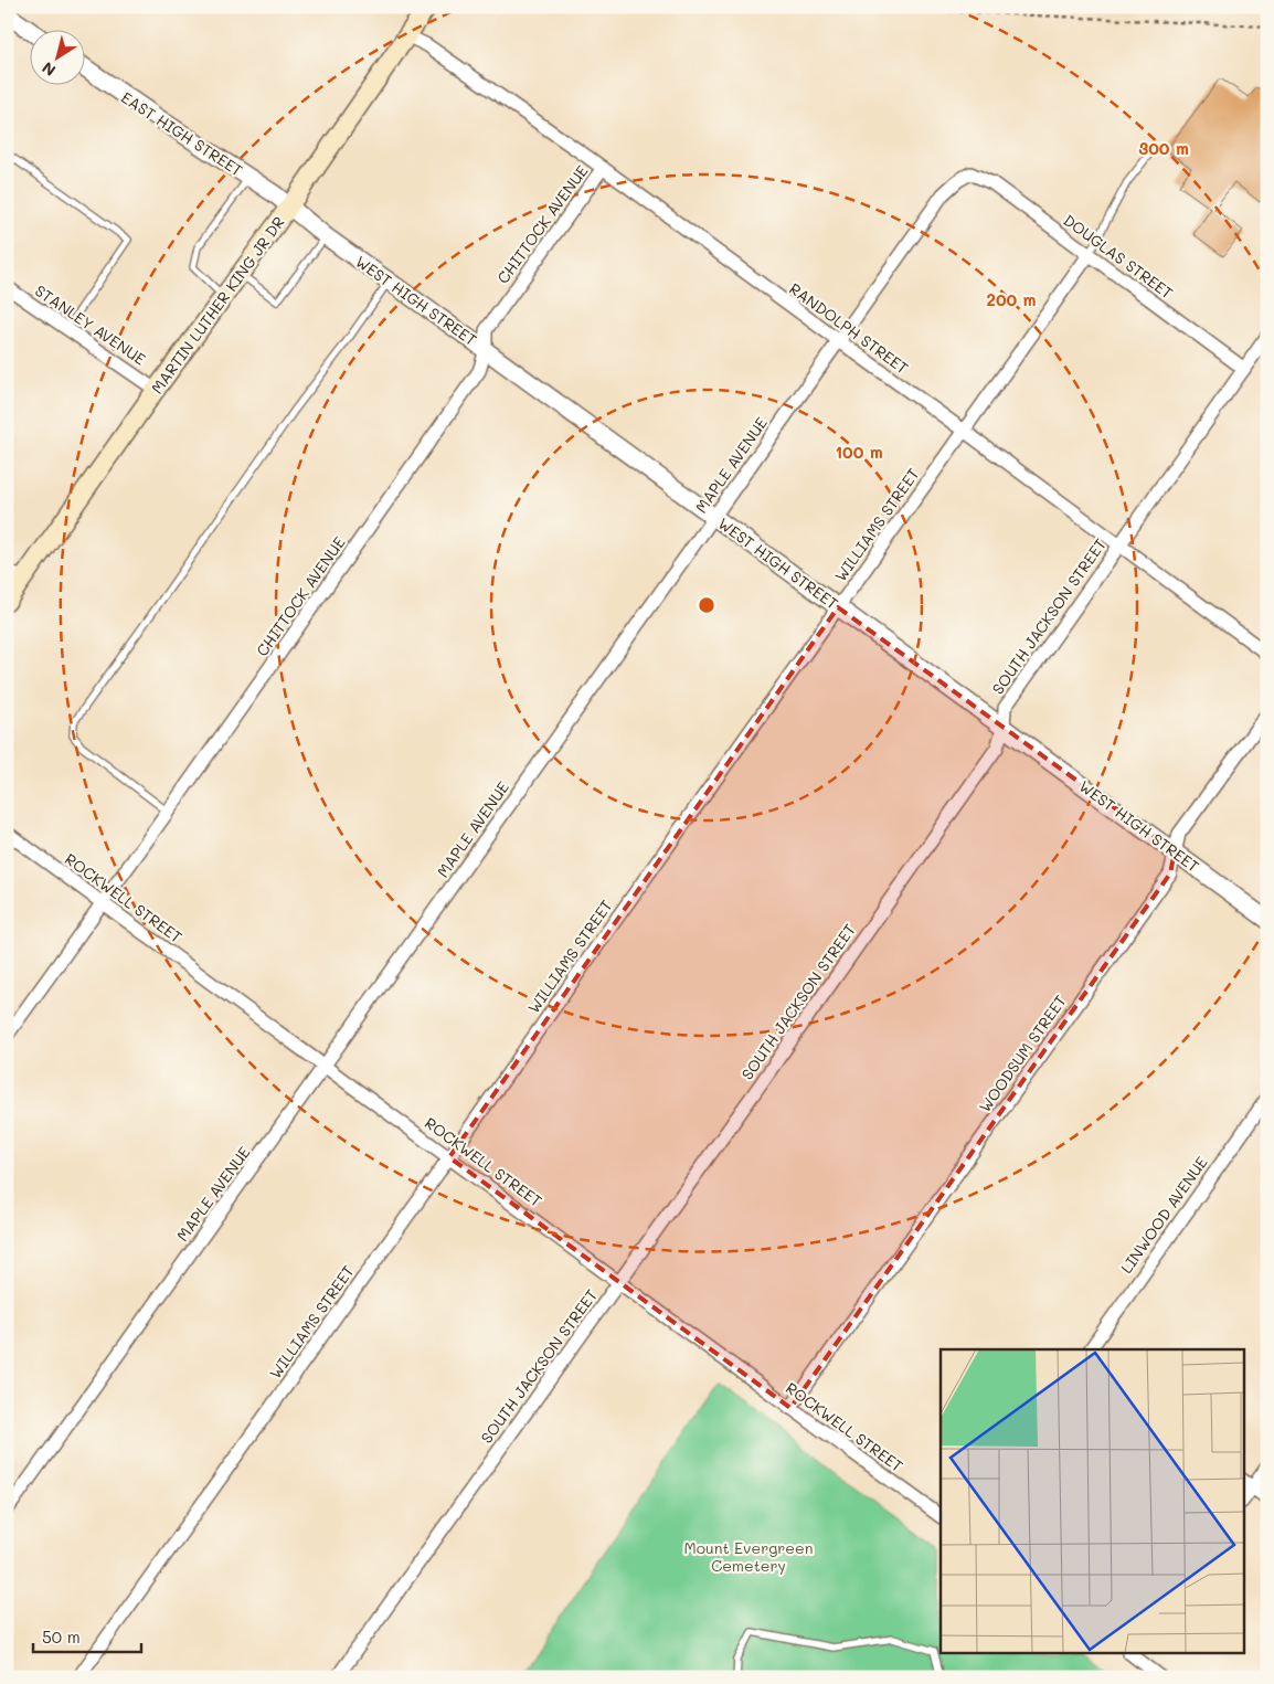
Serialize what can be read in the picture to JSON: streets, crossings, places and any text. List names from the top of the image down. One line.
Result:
{"streets":{"main road":["MARTIN LUTHER KING JR DR"],"street":["EAST HIGH STREET","CHITTOCK AVENUE","DOUGLAS STREET","WEST HIGH STREET","STANLEY AVENUE","RANDOLPH STREET","MAPLE AVENUE","WILLIAMS STREET","SOUTH JACKSON STREET","ROCKWELL STREET","WOODSUM STREET","LINWOOD AVENUE"]},"crossings":[["EAST HIGH STREET","WEST HIGH STREET"],["EAST HIGH STREET","MARTIN LUTHER KING JR DR"],["CHITTOCK AVENUE","WEST HIGH STREET"],["CHITTOCK AVENUE","RANDOLPH STREET"],["CHITTOCK AVENUE","ROCKWELL STREET"],["DOUGLAS STREET","MAPLE AVENUE"],["DOUGLAS STREET","WILLIAMS STREET"],["DOUGLAS STREET","SOUTH JACKSON STREET"],["WEST HIGH STREET","MARTIN LUTHER KING JR DR"],["WEST HIGH STREET","MAPLE AVENUE"],["WEST HIGH STREET","WILLIAMS STREET"],["WEST HIGH STREET","SOUTH JACKSON STREET"],["WEST HIGH STREET","WOODSUM STREET"],["MARTIN LUTHER KING JR DR","STANLEY AVENUE"],["MARTIN LUTHER KING JR DR","RANDOLPH STREET"],["RANDOLPH STREET","MAPLE AVENUE"],["RANDOLPH STREET","WILLIAMS STREET"],["RANDOLPH STREET","SOUTH JACKSON STREET"],["MAPLE AVENUE","ROCKWELL STREET"],["WILLIAMS STREET","ROCKWELL STREET"],["SOUTH JACKSON STREET","ROCKWELL STREET"],["ROCKWELL STREET","WOODSUM STREET"]],"parks":["Mount Evergreen Cemetery"],"scale_bar":"50 m","north":"bottom left","rings":["300 m","200 m","100 m"]}
